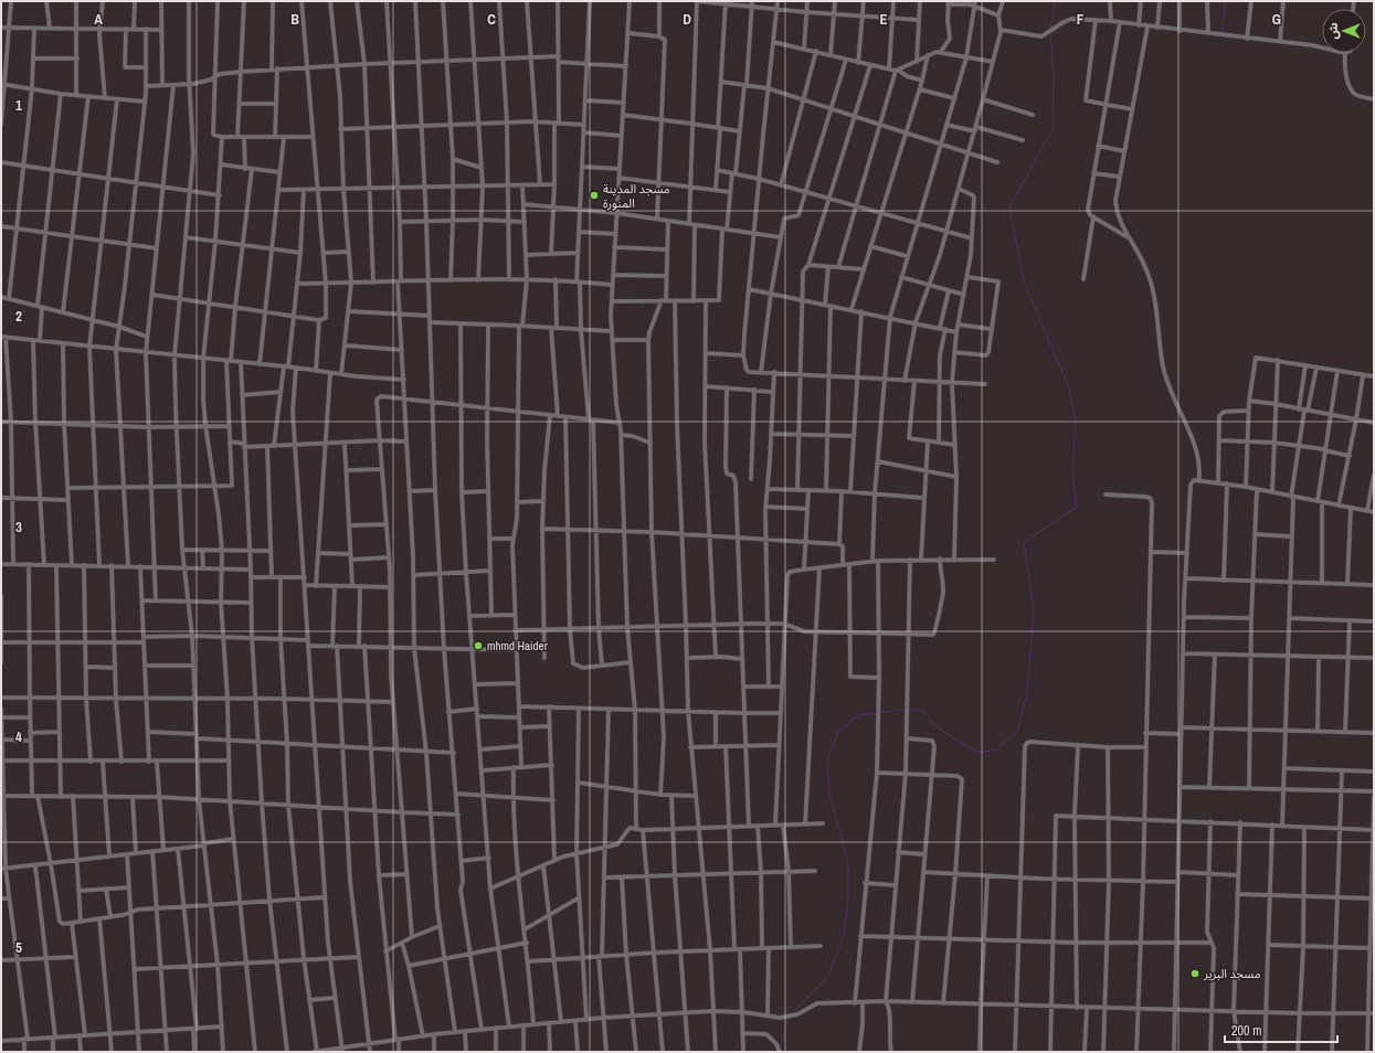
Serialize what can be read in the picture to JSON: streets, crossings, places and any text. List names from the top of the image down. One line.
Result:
{"places":["مسجد المدينة المنورة","mhmd Haider","مسجد البرير"],"scale_bar":"200 m","north":"left","grid":{"columns":["A","B","C","D","E","F","G"],"rows":["1","2","3","4","5"]}}
